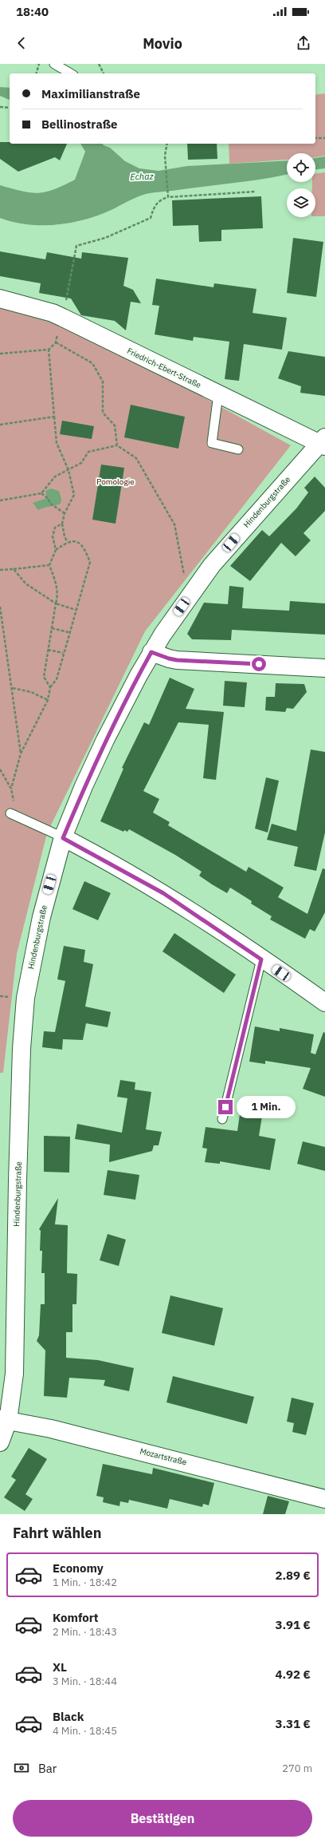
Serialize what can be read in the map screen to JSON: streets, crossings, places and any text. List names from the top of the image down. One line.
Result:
{"streets":{"street":["Friedrich-Ebert-Straße","Hindenburgstraße","Mozartstraße"]},"crossings":[["Friedrich-Ebert-Straße","Hindenburgstraße"],["Hindenburgstraße","Mozartstraße"]],"water":["Echaz"],"parks":["Pomologie"],"page":{"status":"18:40","header":"Movio","banner":["Maximilianstraße","Bellinostraße"],"bubble":"1 Min.","heading":"Fahrt wählen","list":[{"name":"Economy","note":"1 Min. · 18:42","value":"2.89 €"},{"name":"Komfort","note":"2 Min. · 18:43","value":"3.91 €"},{"name":"XL","note":"3 Min. · 18:44","value":"4.92 €"},{"name":"Black","note":"4 Min. · 18:45","value":"3.31 €"}],"pay":["Bar","270 m"],"buttons":"Bestätigen"}}
